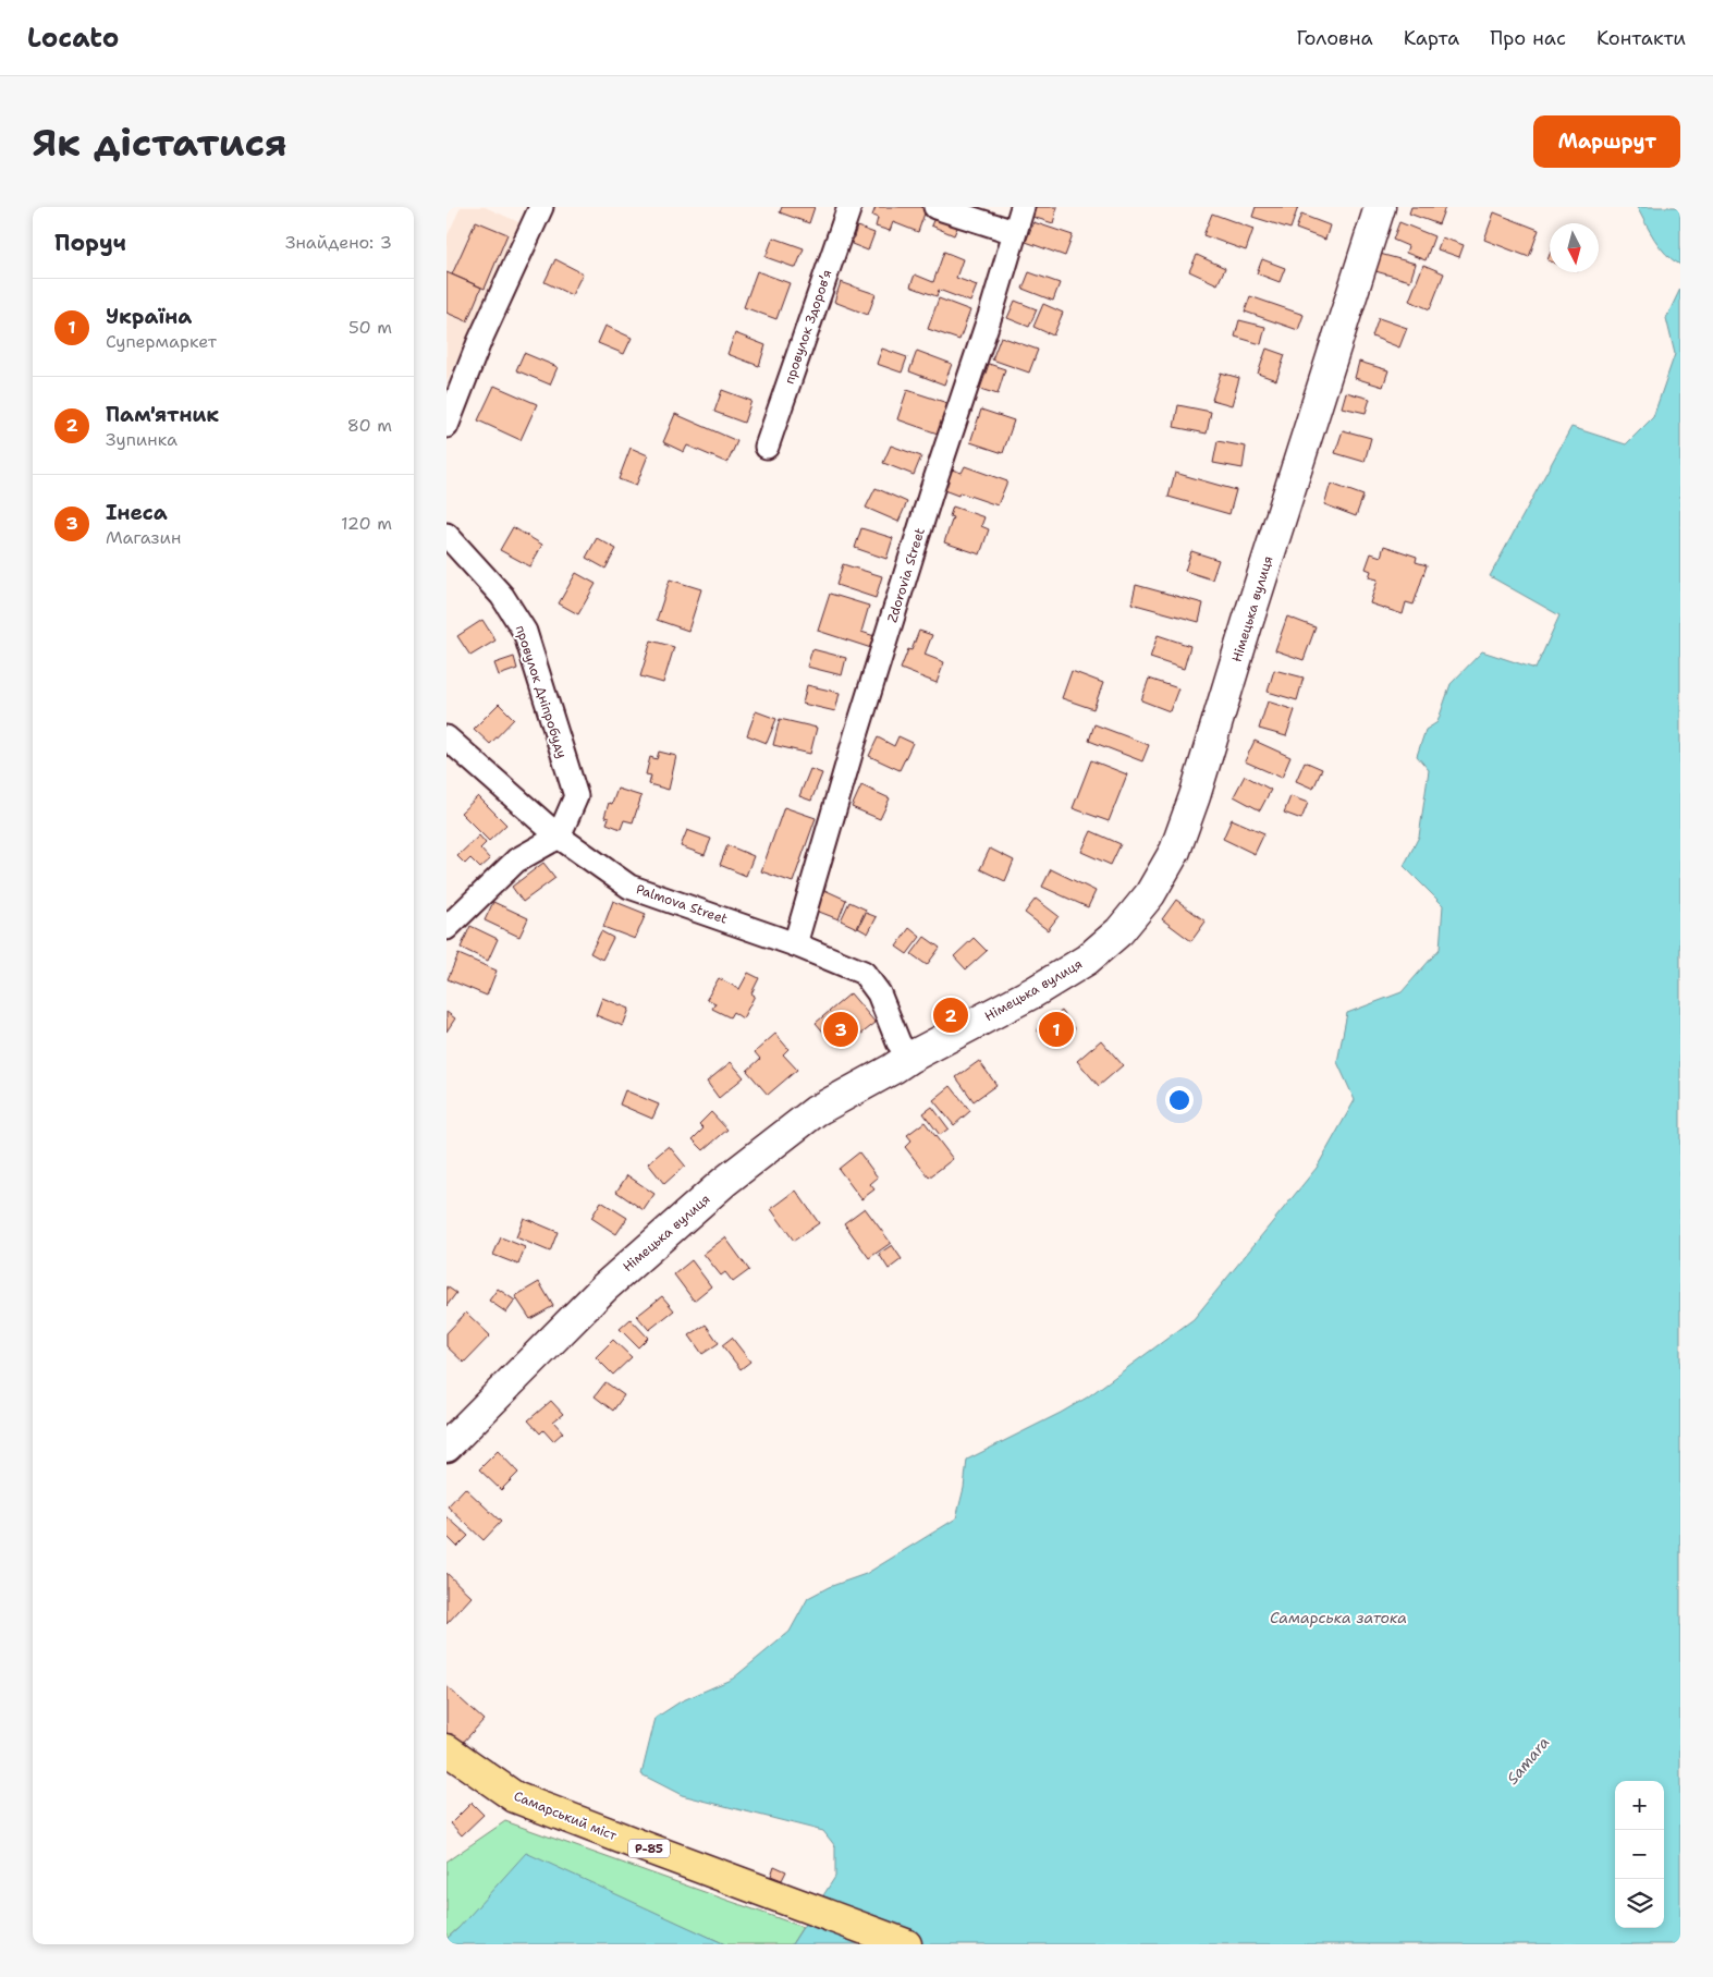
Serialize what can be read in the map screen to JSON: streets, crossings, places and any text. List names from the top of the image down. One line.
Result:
{"streets":{"main road":["Німецька вулиця","Самарський міст","Р-85"],"street":["провулок Здоровʼя","Zdorovia Street","провулок Дніпробуду","Palmova Street"]},"crossings":[["Zdorovia Street","Palmova Street"],["Німецька вулиця","Palmova Street"],["провулок Дніпробуду","Palmova Street"]],"water":["Самарська затока","Samara"],"north":"bottom","page":{"header":"Locato","nav":["Головна","Карта","Про нас","Контакти"],"buttons":"Маршрут","title":"Як дістатися","heading":["Поруч","Знайдено: 3"],"list":[{"mark":"1","name":"Україна","note":"Супермаркет","value":"50 m"},{"mark":"2","name":"Пам'ятник","note":"Зупинка","value":"80 m"},{"mark":"3","name":"Інеса","note":"Магазин","value":"120 m"}],"pins":["2","1","3"],"map_buttons":["+","−"]}}
